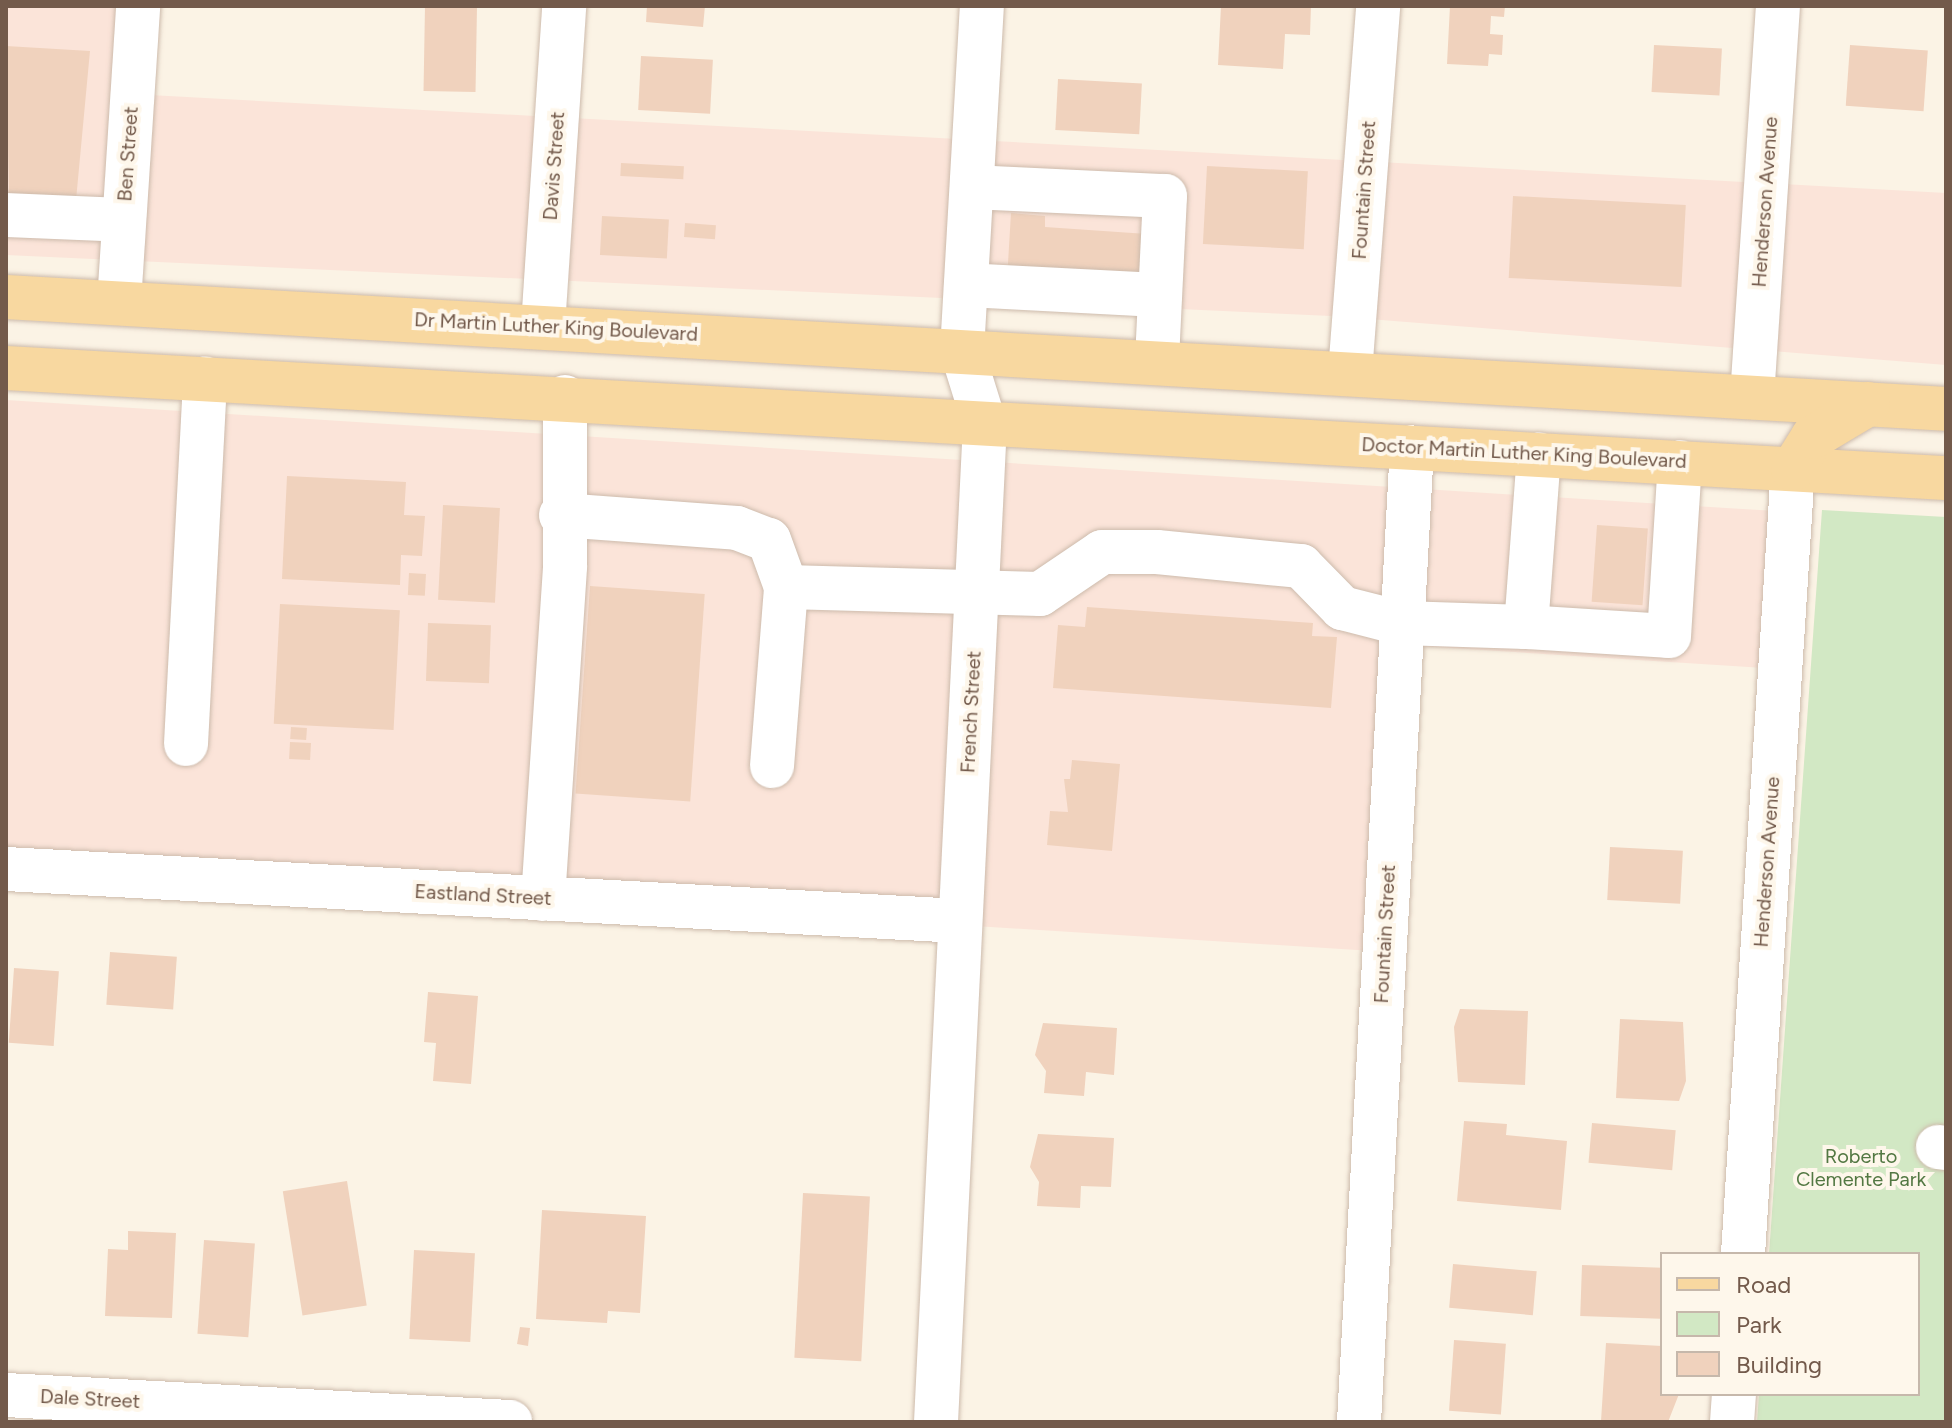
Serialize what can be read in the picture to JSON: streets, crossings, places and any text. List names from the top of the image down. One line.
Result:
{"streets":{"main road":["Dr Martin Luther King Boulevard","Doctor Martin Luther King Boulevard"],"street":["Ben Street","Davis Street","Fountain Street","Henderson Avenue","French Street","Eastland Street","Dale Street"]},"crossings":[["Ben Street","Dr Martin Luther King Boulevard"],["Davis Street","Dr Martin Luther King Boulevard"],["Fountain Street","Doctor Martin Luther King Boulevard"],["Henderson Avenue","Doctor Martin Luther King Boulevard"],["Dr Martin Luther King Boulevard","French Street"],["Doctor Martin Luther King Boulevard","French Street"],["French Street","Eastland Street"]],"parks":["Roberto Clemente Park"],"legend":["Road","Park","Building"]}
